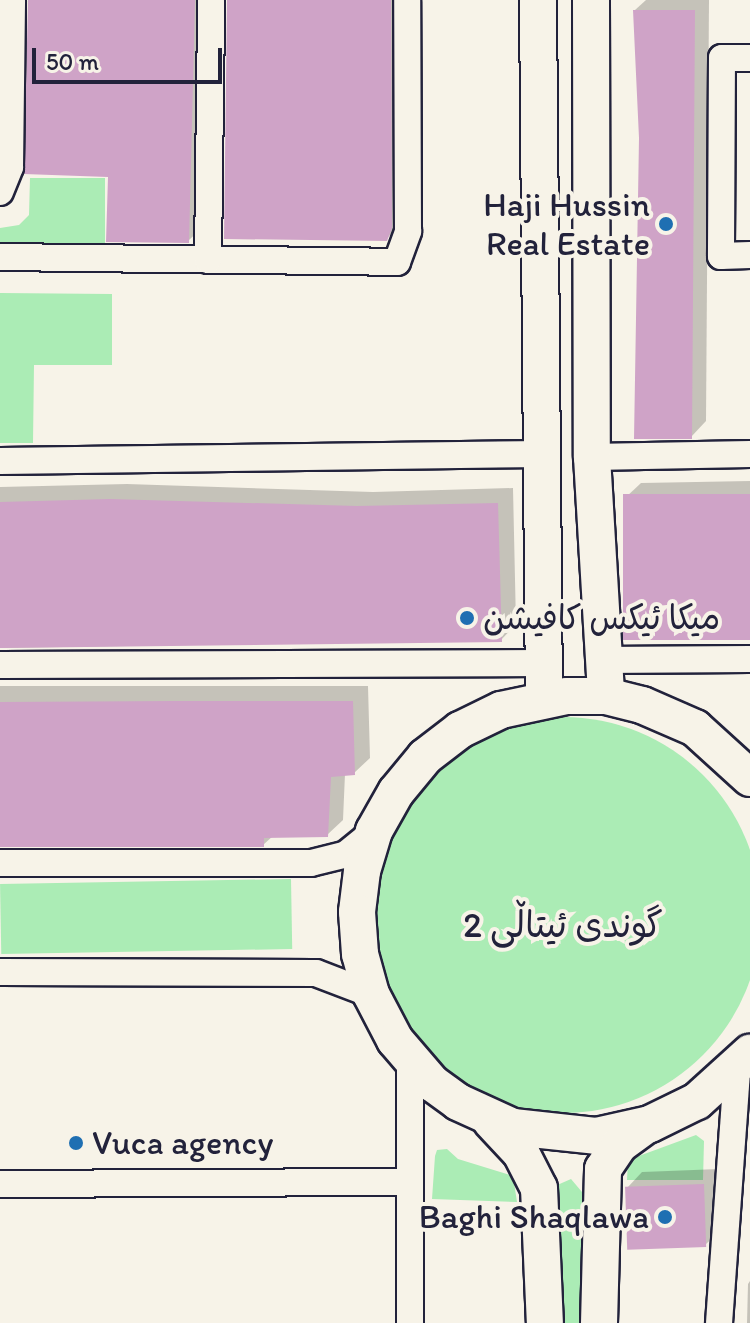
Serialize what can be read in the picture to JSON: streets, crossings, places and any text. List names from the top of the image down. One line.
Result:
{"districts":["گوندی ئیتاڵی 2"],"places":["Haji Hussin Real Estate","میکا ئیکس کافیشن","Vuca agency","Baghi Shaqlawa"],"scale_bar":"50 m"}
